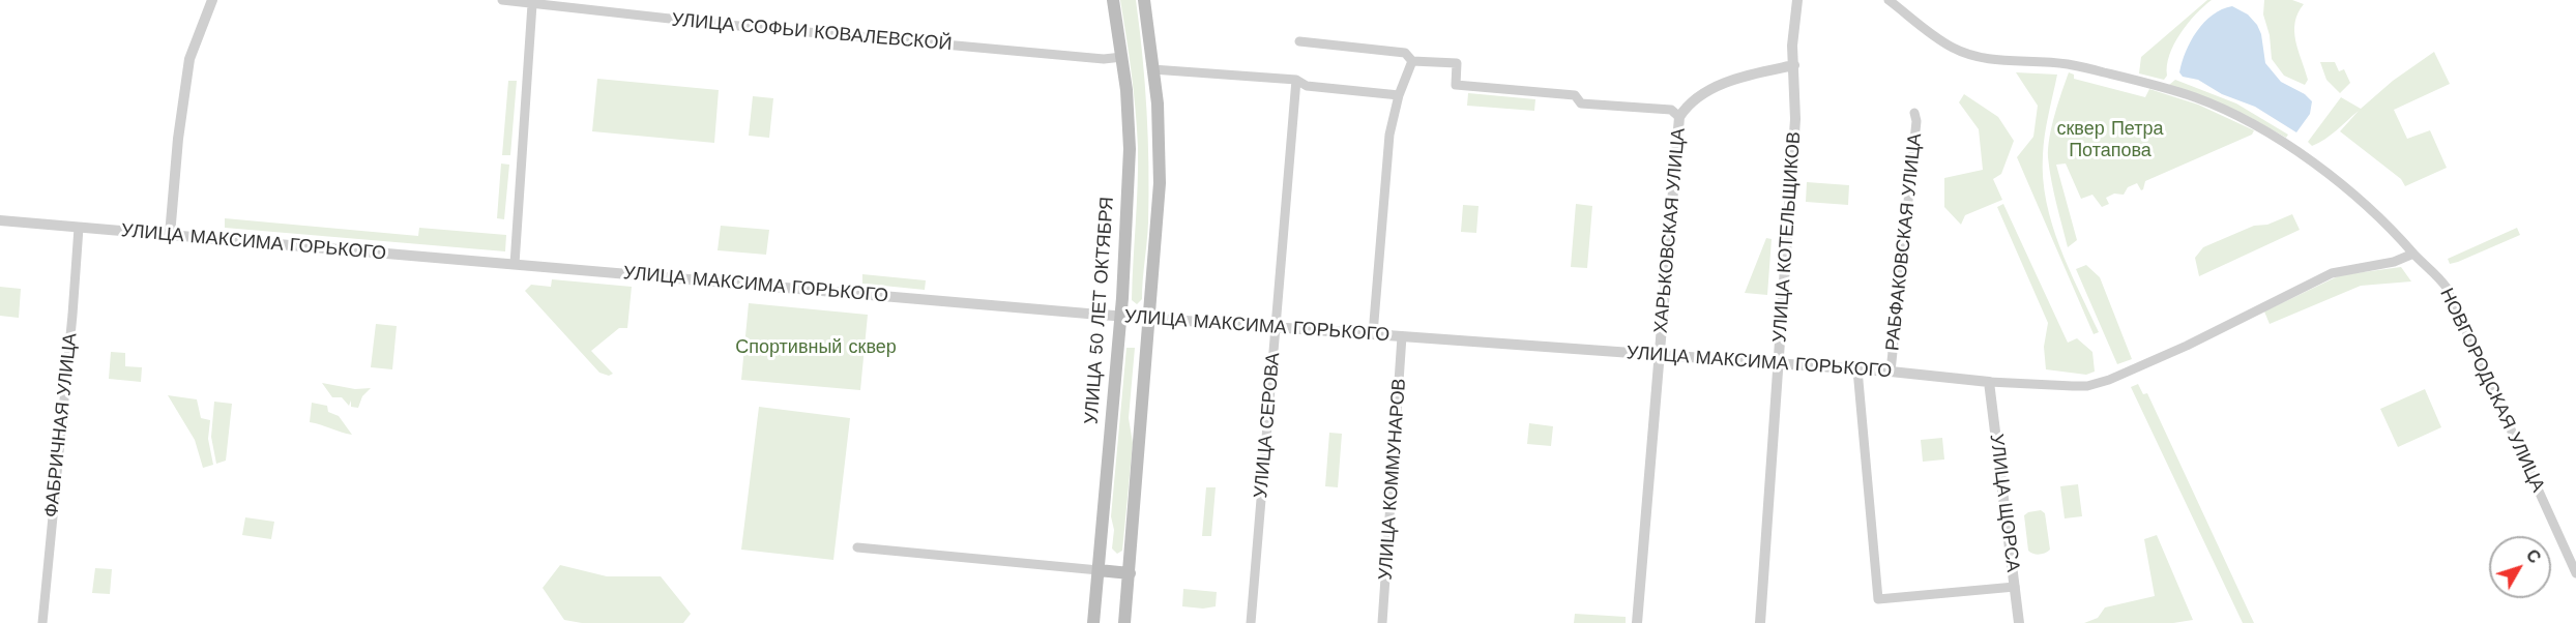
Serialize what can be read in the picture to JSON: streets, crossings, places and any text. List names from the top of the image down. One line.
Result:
{"streets":{"main road":["УЛИЦА 50 ЛЕТ ОКТЯБРЯ"],"street":["УЛИЦА СОФЬИ КОВАЛЕВСКОЙ","ХАРЬКОВСКАЯ УЛИЦА","УЛИЦА КОТЕЛЬЩИКОВ","УЛИЦА МАКСИМА ГОРЬКОГО","РАБФАКОВСКАЯ УЛИЦА","НОВГОРОДСКАЯ УЛИЦА","ФАБРИЧНАЯ УЛИЦА","УЛИЦА СЕРОВА","УЛИЦА КОММУНАРОВ","УЛИЦА ЩОРСА"]},"crossings":[["УЛИЦА СОФЬИ КОВАЛЕВСКОЙ","УЛИЦА 50 ЛЕТ ОКТЯБРЯ"],["ХАРЬКОВСКАЯ УЛИЦА","УЛИЦА КОТЕЛЬЩИКОВ"],["ХАРЬКОВСКАЯ УЛИЦА","УЛИЦА МАКСИМА ГОРЬКОГО"],["УЛИЦА КОТЕЛЬЩИКОВ","УЛИЦА МАКСИМА ГОРЬКОГО"],["УЛИЦА МАКСИМА ГОРЬКОГО","РАБФАКОВСКАЯ УЛИЦА"],["УЛИЦА МАКСИМА ГОРЬКОГО","УЛИЦА 50 ЛЕТ ОКТЯБРЯ"],["УЛИЦА МАКСИМА ГОРЬКОГО","НОВГОРОДСКАЯ УЛИЦА"],["УЛИЦА МАКСИМА ГОРЬКОГО","ФАБРИЧНАЯ УЛИЦА"],["УЛИЦА МАКСИМА ГОРЬКОГО","УЛИЦА СЕРОВА"],["УЛИЦА МАКСИМА ГОРЬКОГО","УЛИЦА КОММУНАРОВ"],["УЛИЦА МАКСИМА ГОРЬКОГО","УЛИЦА ЩОРСА"]],"parks":["сквер Петра Потапова","Спортивный сквер"],"north":"top right"}
